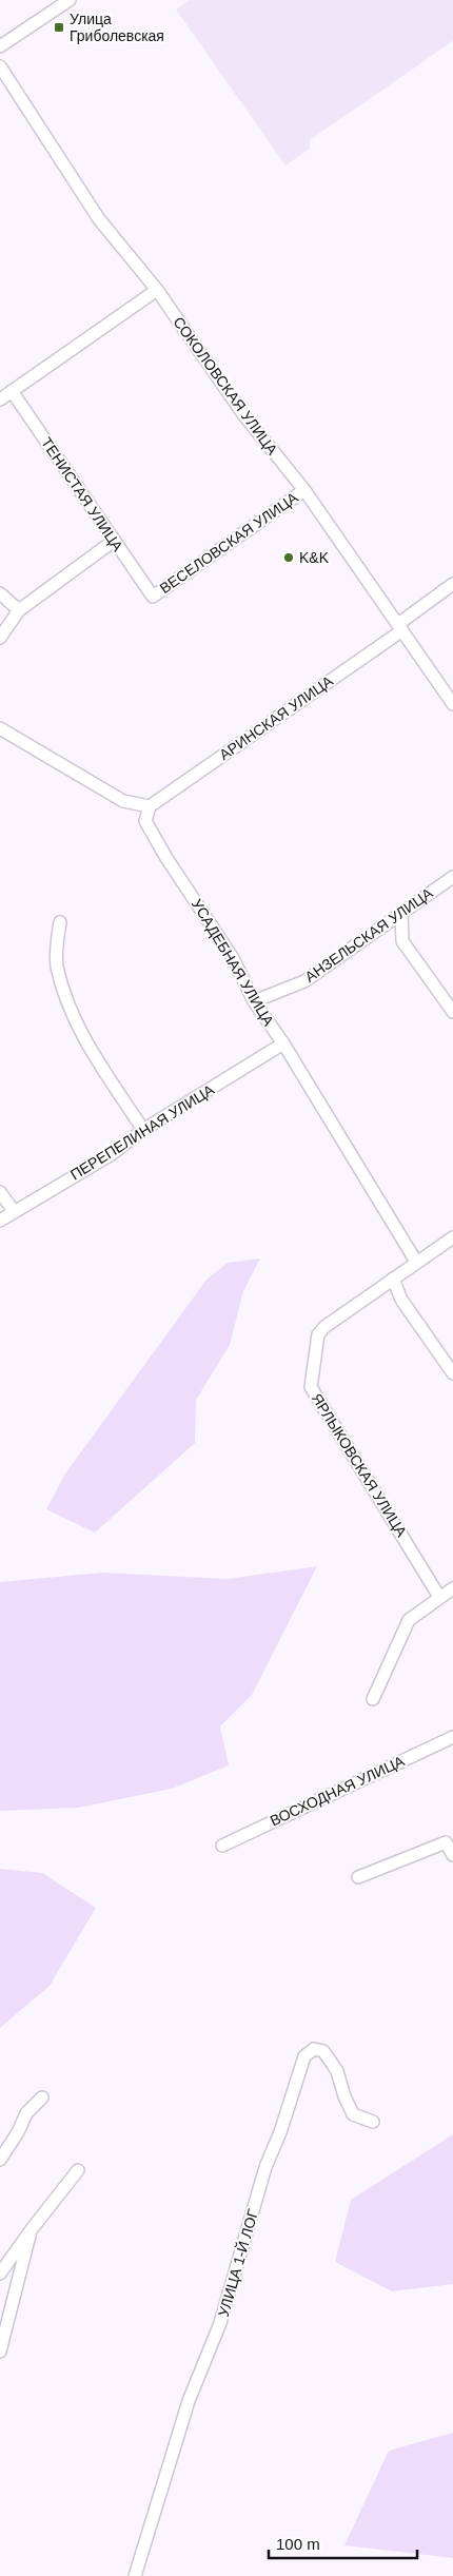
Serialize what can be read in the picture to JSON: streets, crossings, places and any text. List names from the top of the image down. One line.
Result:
{"streets":{"street":["СОКОЛОВСКАЯ УЛИЦА","ТЕНИСТАЯ УЛИЦА","ВЕСЕЛОВСКАЯ УЛИЦА","АРИНСКАЯ УЛИЦА","АНЗЕЛЬСКАЯ УЛИЦА","УСАДЕБНАЯ УЛИЦА","ПЕРЕПЕЛИНАЯ УЛИЦА","ЯРЛЫКОВСКАЯ УЛИЦА","ВОСХОДНАЯ УЛИЦА","УЛИЦА 1-Й ЛОГ"]},"crossings":[["СОКОЛОВСКАЯ УЛИЦА","ВЕСЕЛОВСКАЯ УЛИЦА"],["СОКОЛОВСКАЯ УЛИЦА","АРИНСКАЯ УЛИЦА"],["ТЕНИСТАЯ УЛИЦА","ВЕСЕЛОВСКАЯ УЛИЦА"],["АРИНСКАЯ УЛИЦА","УСАДЕБНАЯ УЛИЦА"],["АНЗЕЛЬСКАЯ УЛИЦА","УСАДЕБНАЯ УЛИЦА"],["УСАДЕБНАЯ УЛИЦА","ПЕРЕПЕЛИНАЯ УЛИЦА"],["УСАДЕБНАЯ УЛИЦА","ЯРЛЫКОВСКАЯ УЛИЦА"]],"places":{"transit":["Улица Гриболевская"],"other":["K&K"]},"scale_bar":"100 m"}
